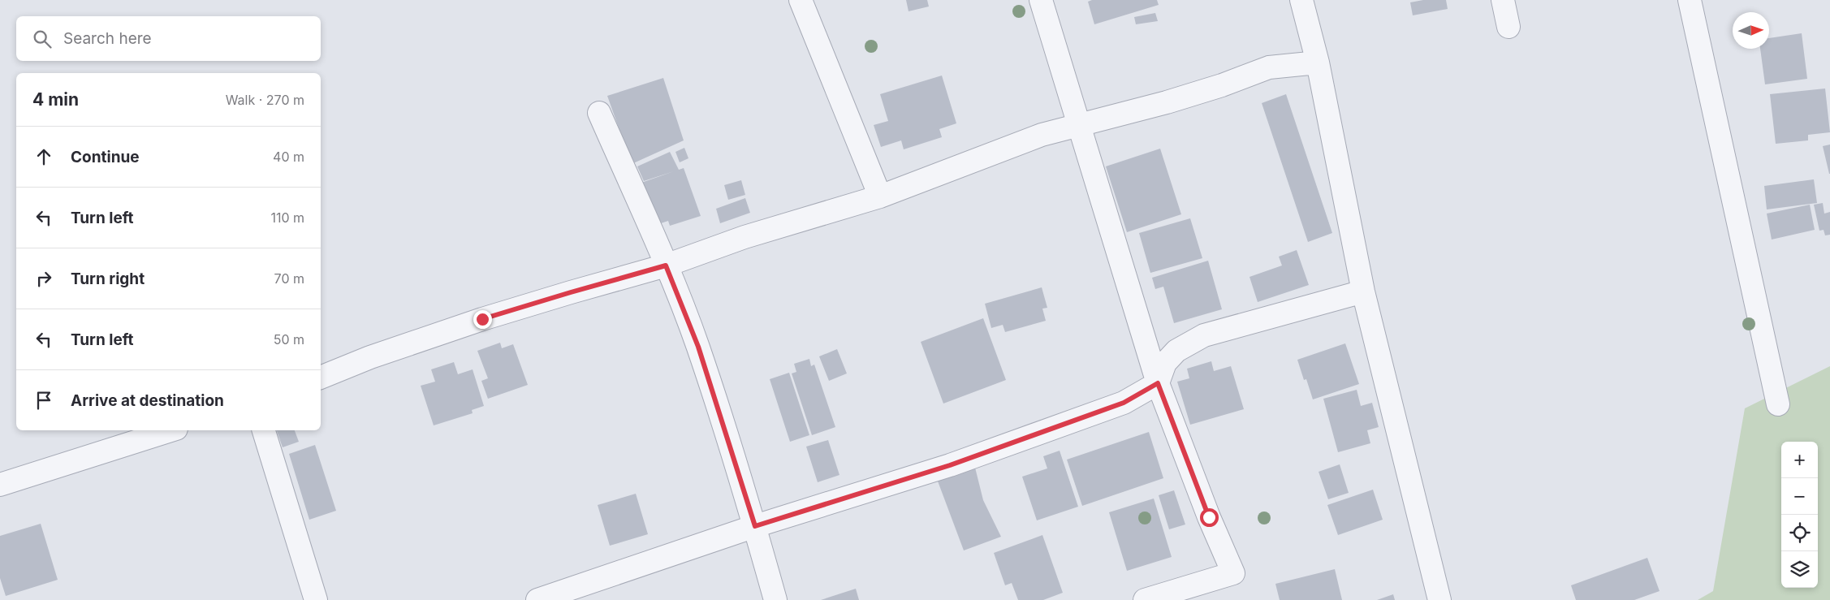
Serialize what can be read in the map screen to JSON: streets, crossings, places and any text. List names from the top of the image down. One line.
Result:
{"north":"right","page":{"search":"Search here","heading":["4 min","Walk · 270 m"],"list":[["Continue","40 m"],["Turn left","110 m"],["Turn right","70 m"],["Turn left","50 m"],"Arrive at destination"],"map_buttons":["+","−"]}}
